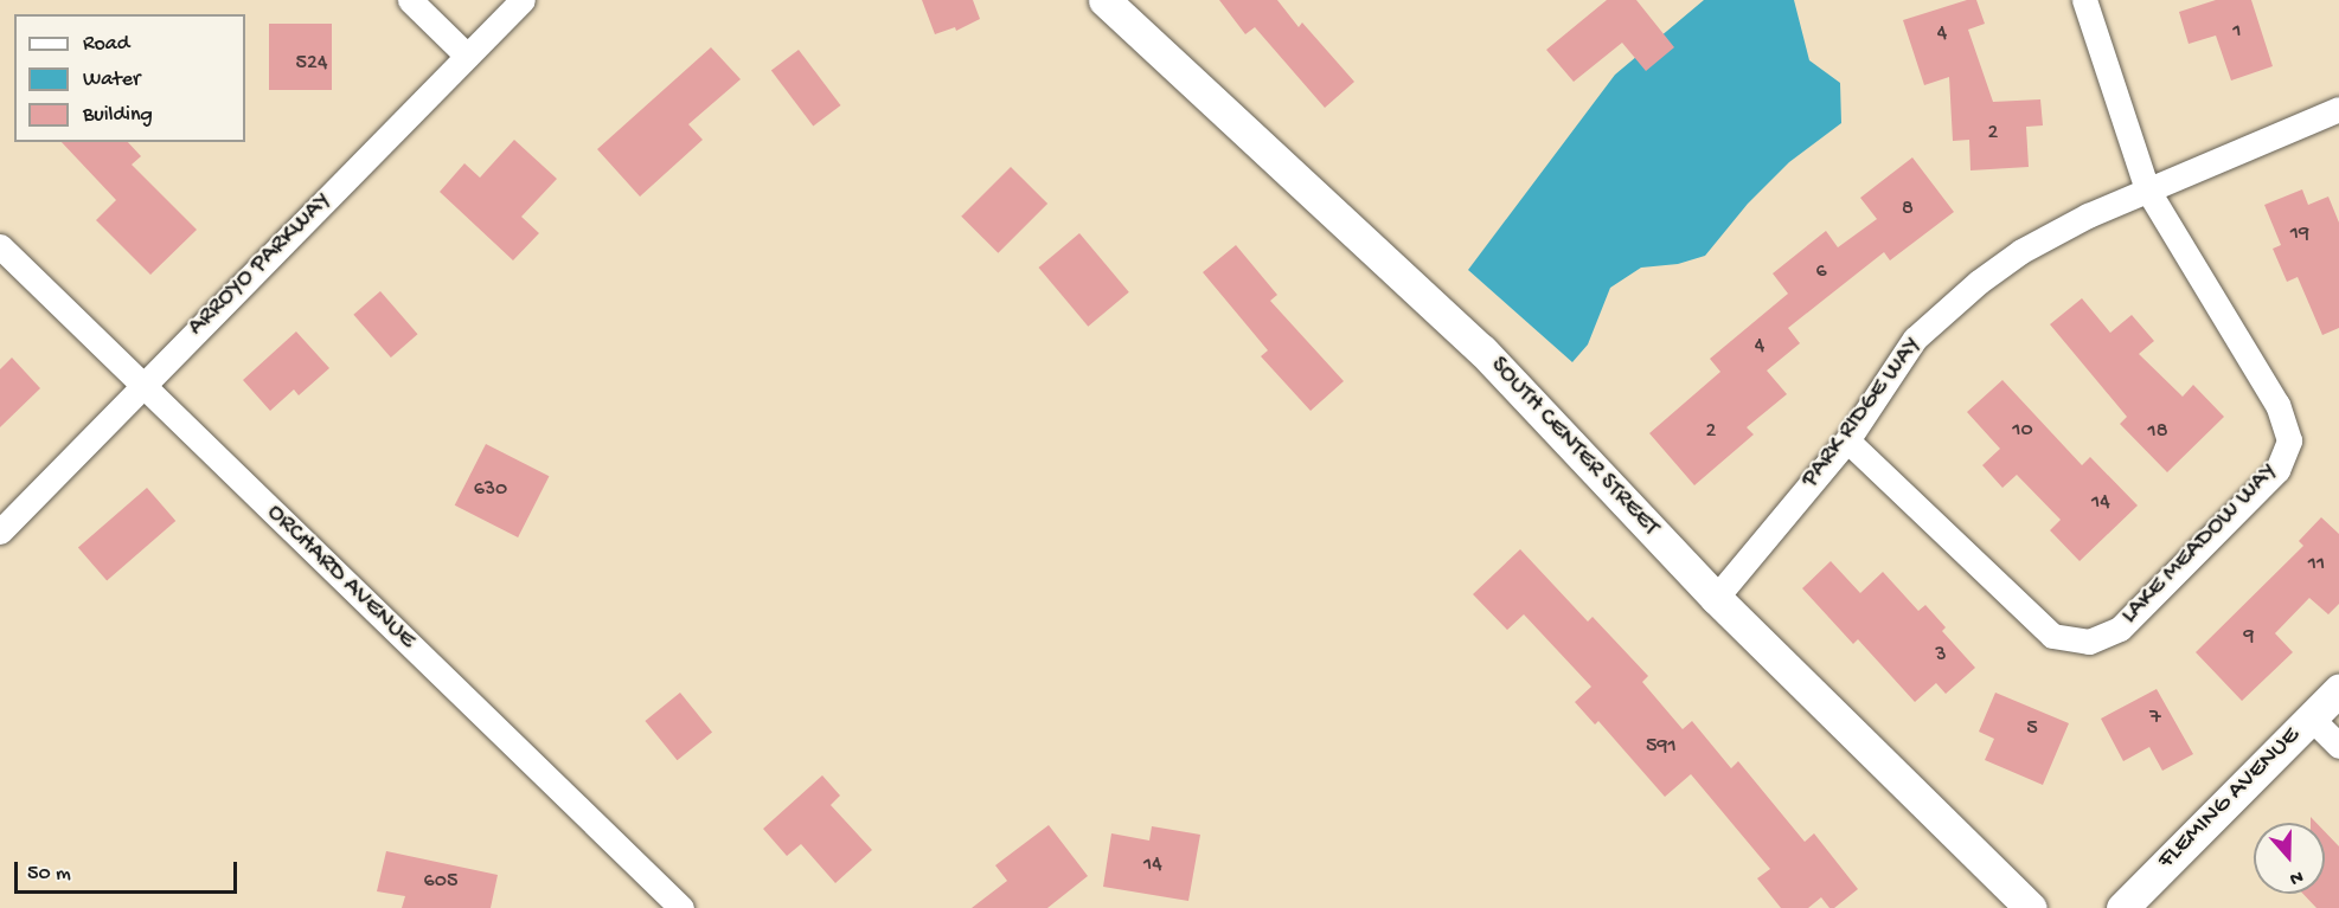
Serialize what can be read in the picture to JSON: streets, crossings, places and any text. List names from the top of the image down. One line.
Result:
{"streets":{"street":["ARROYO PARKWAY","PARK RIDGE WAY","SOUTH CENTER STREET","LAKE MEADOW WAY","ORCHARD AVENUE","FLEMING AVENUE"]},"crossings":[["ARROYO PARKWAY","ORCHARD AVENUE"],["PARK RIDGE WAY","SOUTH CENTER STREET"],["PARK RIDGE WAY","LAKE MEADOW WAY"]],"house_numbers":["1","4","524","2","8","19","6","4","10","2","18","630","14","11","9","3","7","5","591","14","605"],"legend":["Road","Water","Building"],"scale_bar":"50 m","north":"bottom"}
